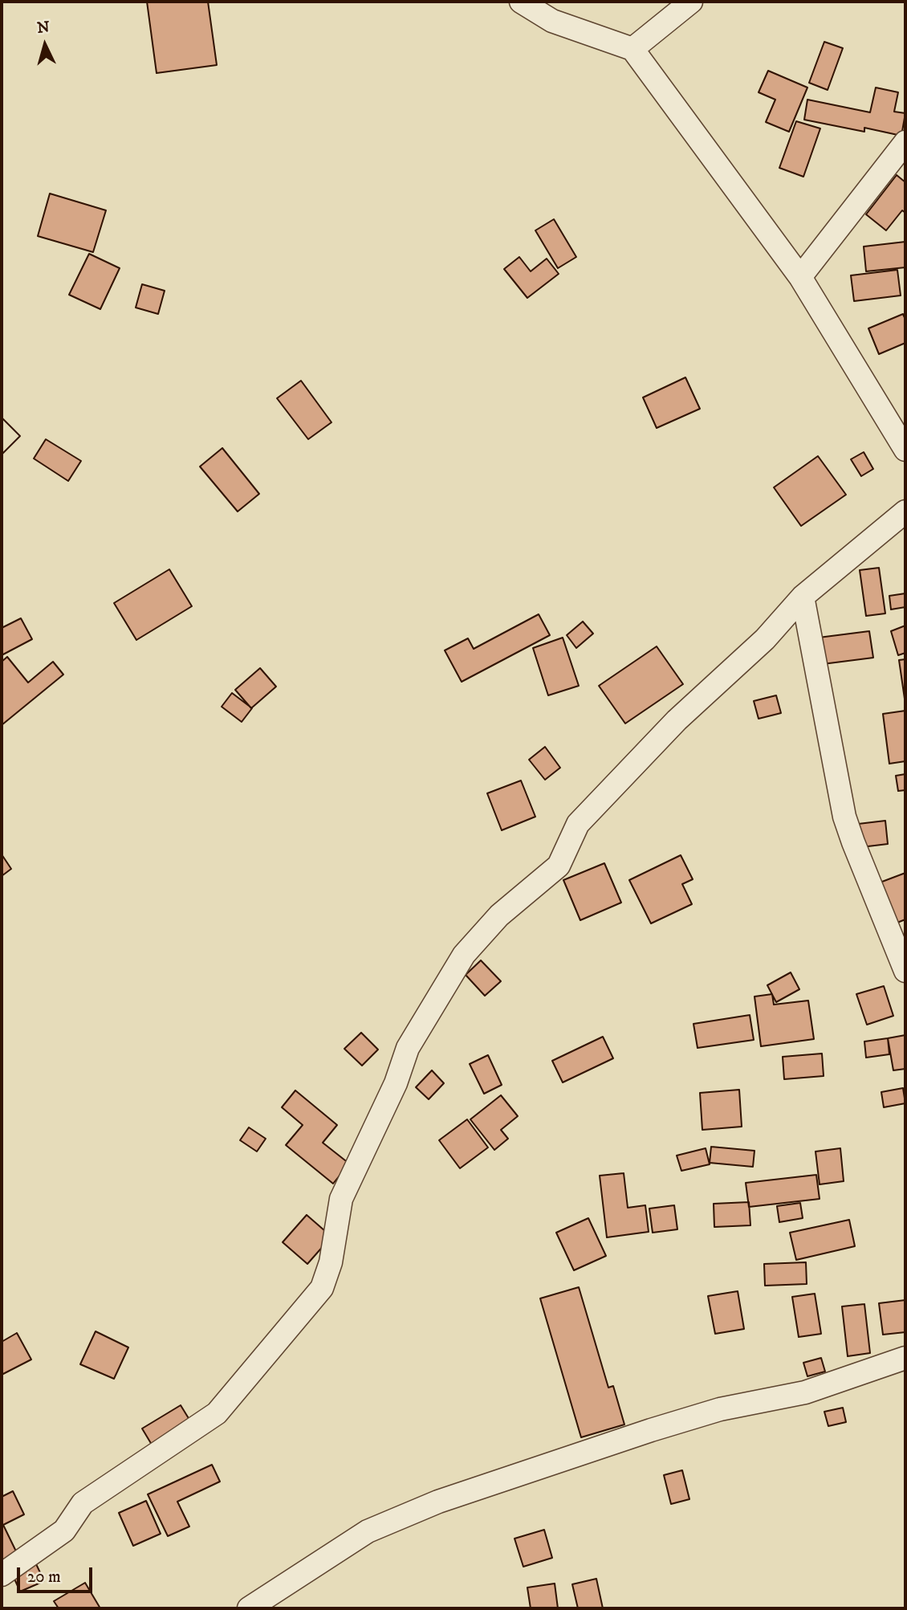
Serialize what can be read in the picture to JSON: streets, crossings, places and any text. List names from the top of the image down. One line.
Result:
{"scale_bar":"20 m","north":"top"}
